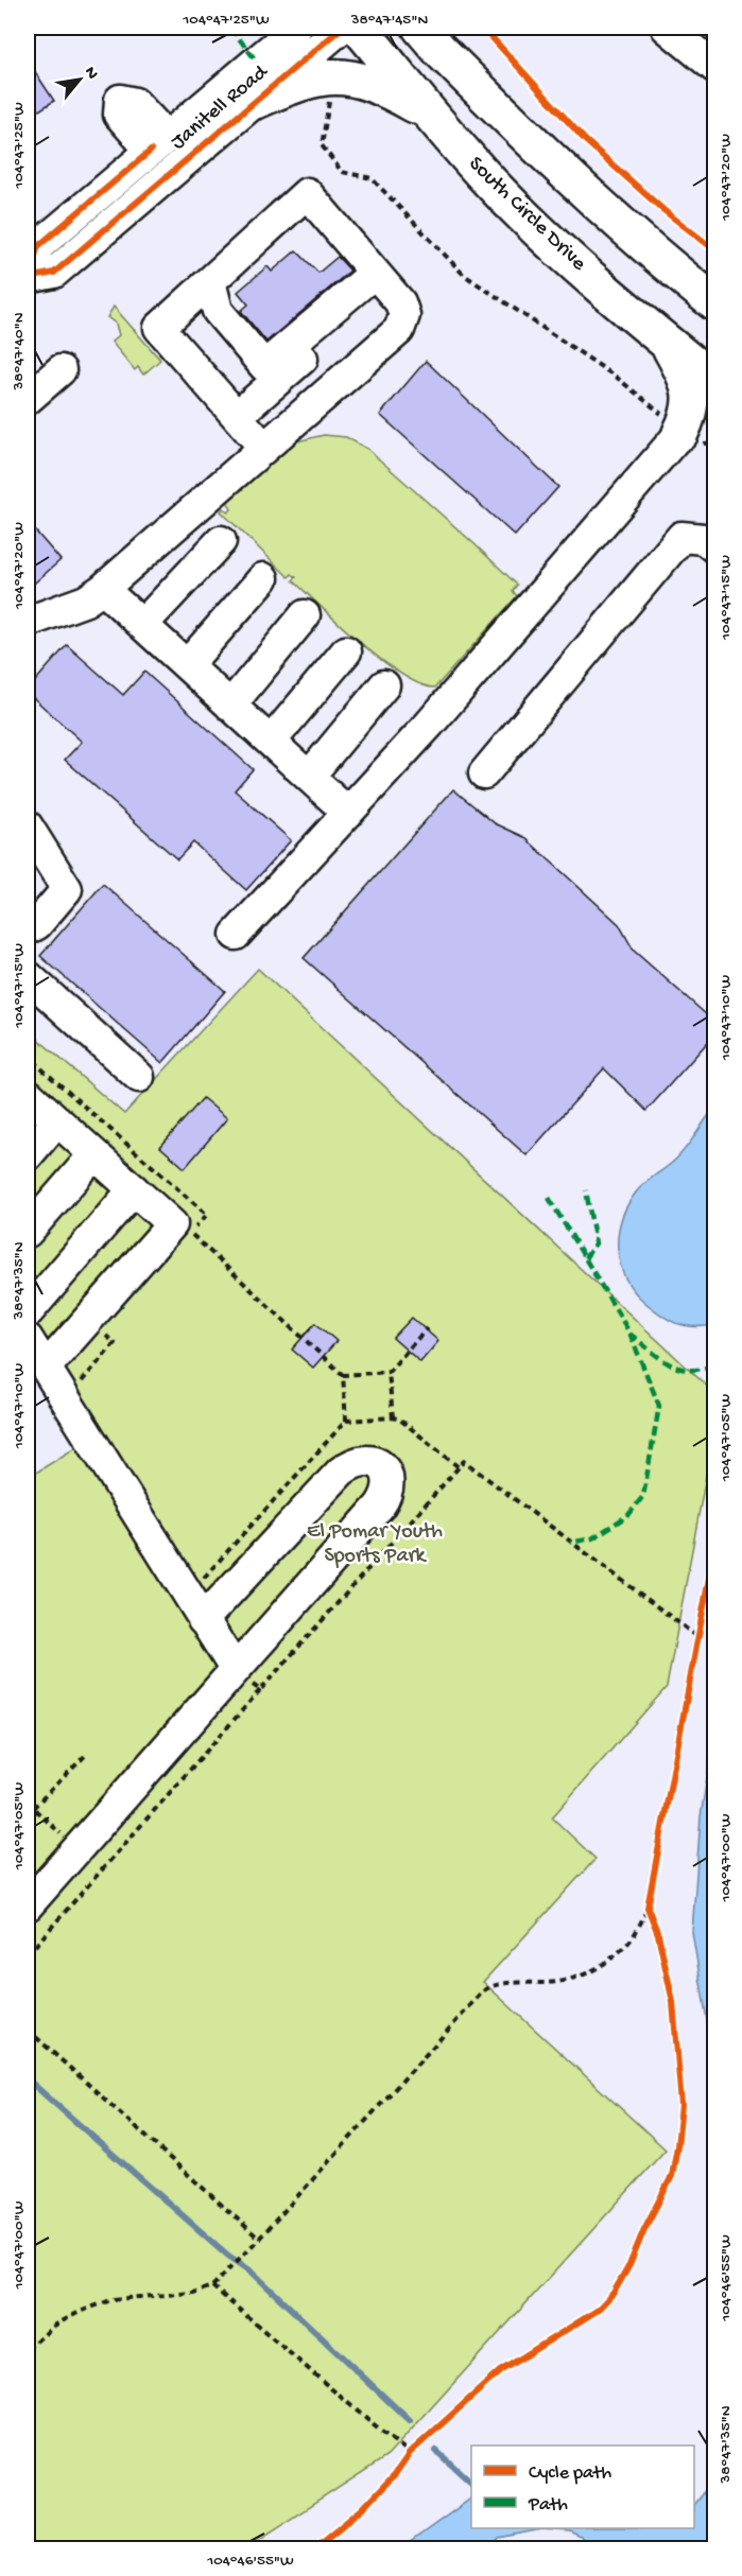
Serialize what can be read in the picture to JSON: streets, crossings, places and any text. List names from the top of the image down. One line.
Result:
{"streets":{"main road":["South Circle Drive"],"street":["Janitell Road"]},"parks":["El Pomar Youth Sports Park"],"legend":["Cycle path","Path"],"north":"top right","coordinates":["104°47'25\"W","38°47'45\"N","104°47'20\"W","38°47'40\"N","104°47'15\"W","104°47'10\"W","38°47'35\"N","104°47'05\"W","104°47'00\"W","104°46'55\"W"]}
